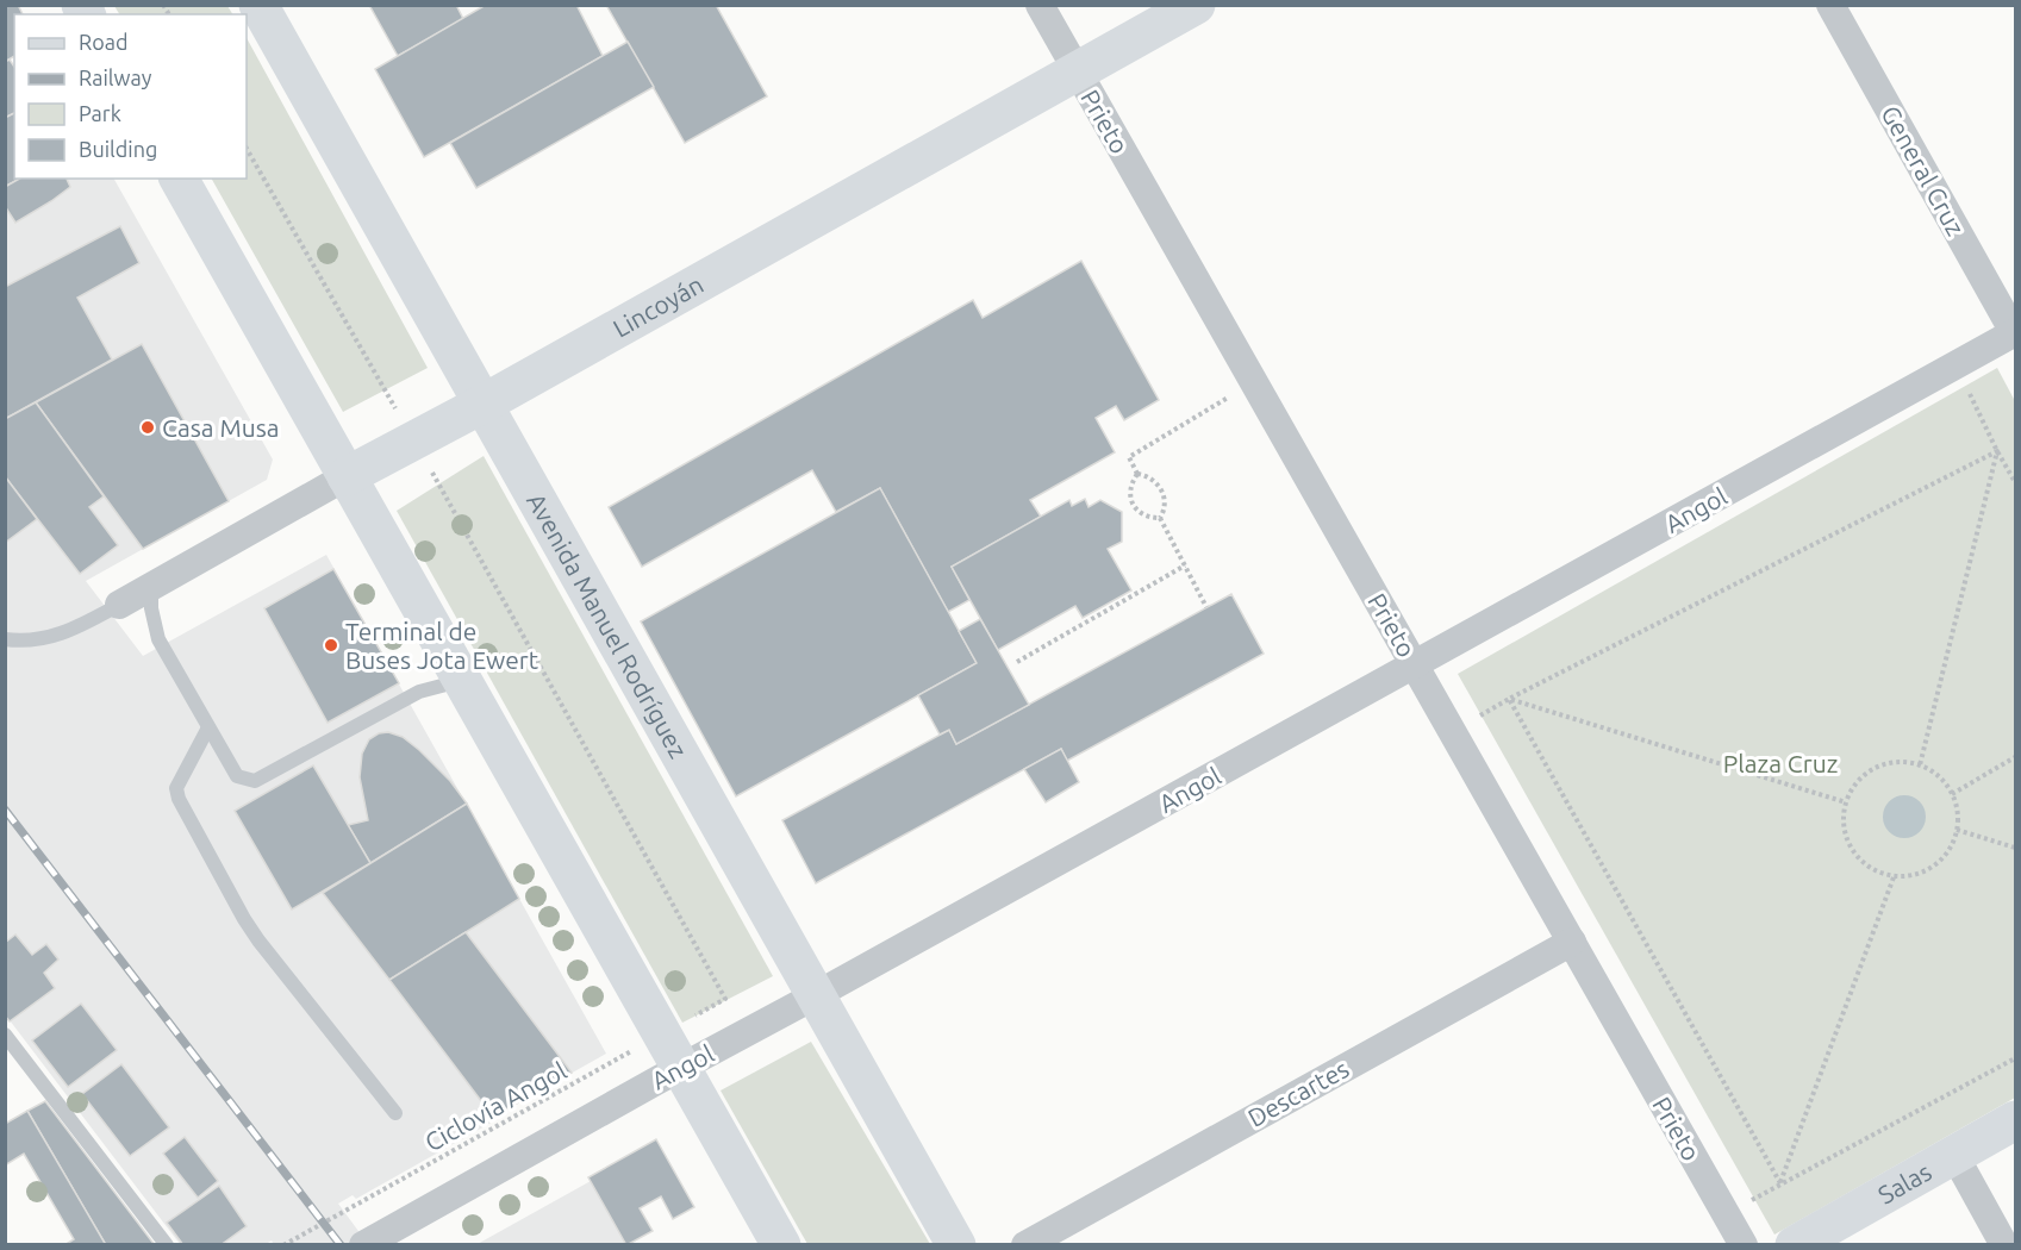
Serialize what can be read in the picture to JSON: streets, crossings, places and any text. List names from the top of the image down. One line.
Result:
{"streets":{"main road":["Lincoyán","Avenida Manuel Rodríguez","Salas"],"street":["Prieto","General Cruz","Angol","Descartes"],"path":["Ciclovía Angol"]},"crossings":[["Prieto","Lincoyán"],["Prieto","Angol"],["Prieto","Descartes"],["General Cruz","Angol"],["Lincoyán","Avenida Manuel Rodríguez"],["Angol","Avenida Manuel Rodríguez"]],"parks":["Plaza Cruz"],"places":["Casa Musa","Terminal de Buses Jota Ewert"],"legend":["Road","Railway","Park","Building"]}
